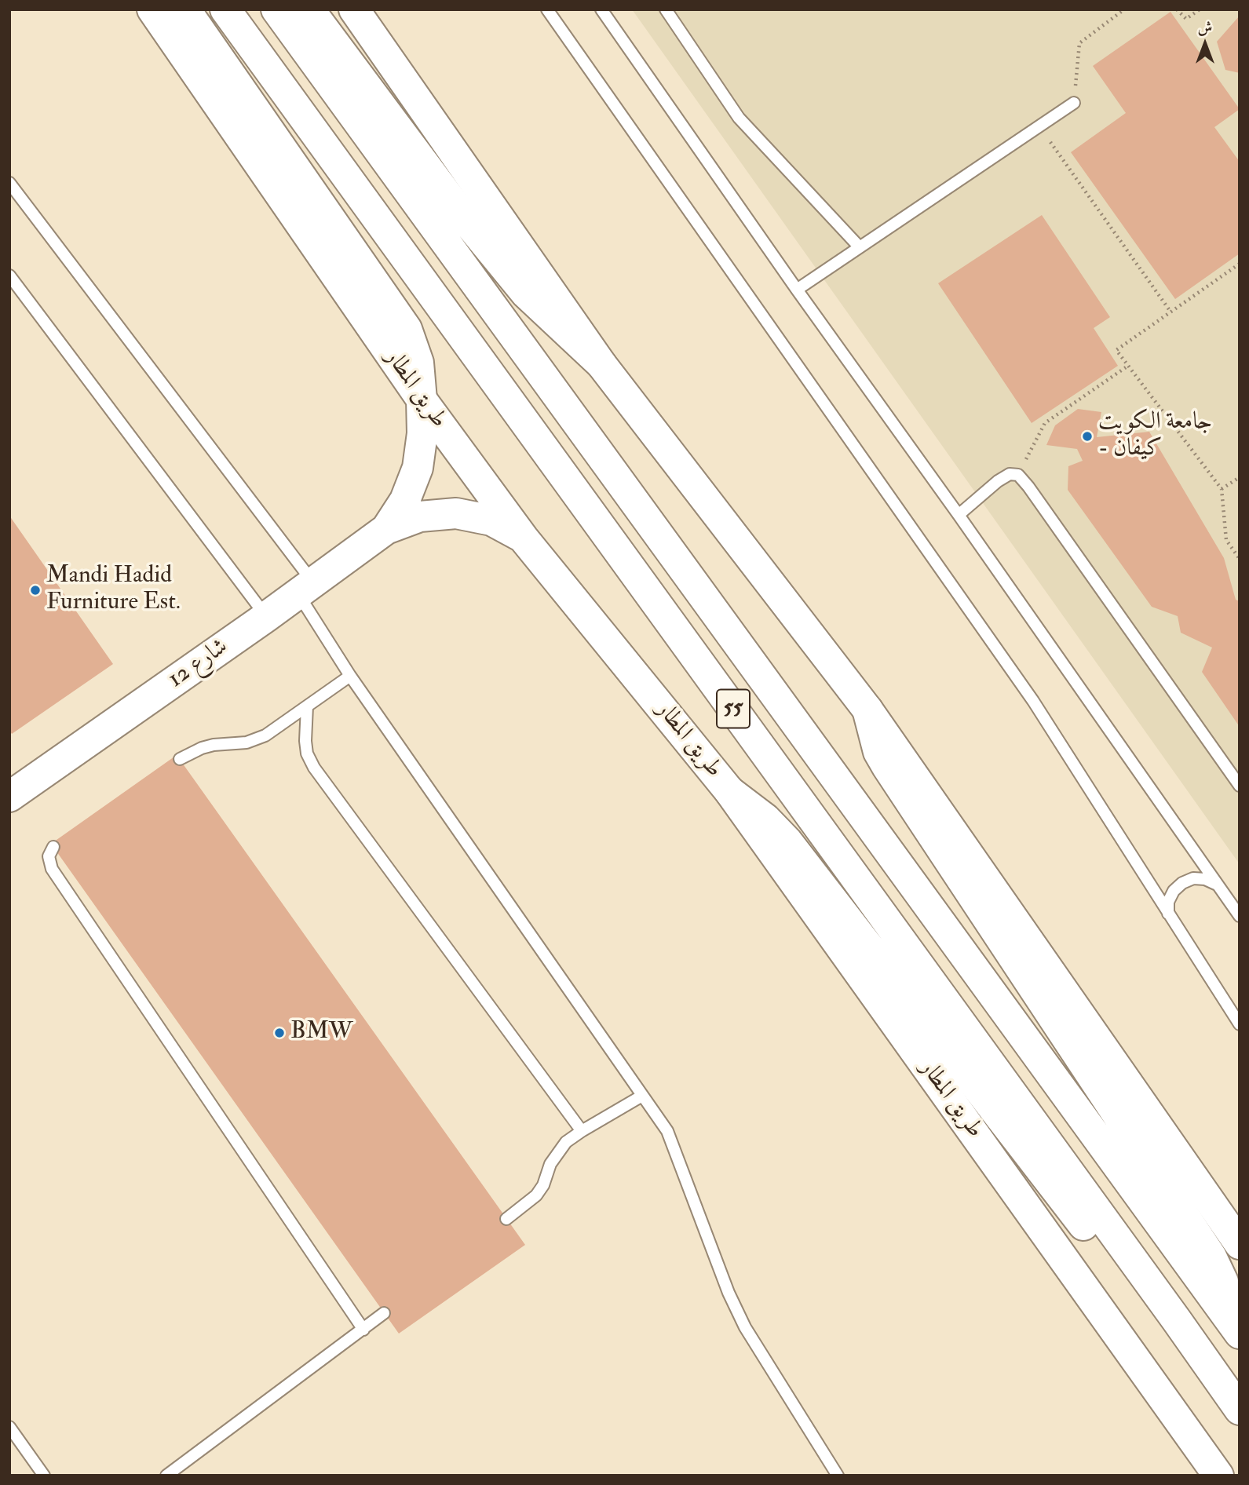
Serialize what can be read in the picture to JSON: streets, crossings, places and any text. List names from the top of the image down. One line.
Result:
{"streets":{"main road":["طريق المطار","شارع 12","55"]},"crossings":[["طريق المطار","شارع 12"]],"places":["جامعة الكويت - كيفان","Mandi Hadid Furniture Est.","BMW"],"north":"top"}
